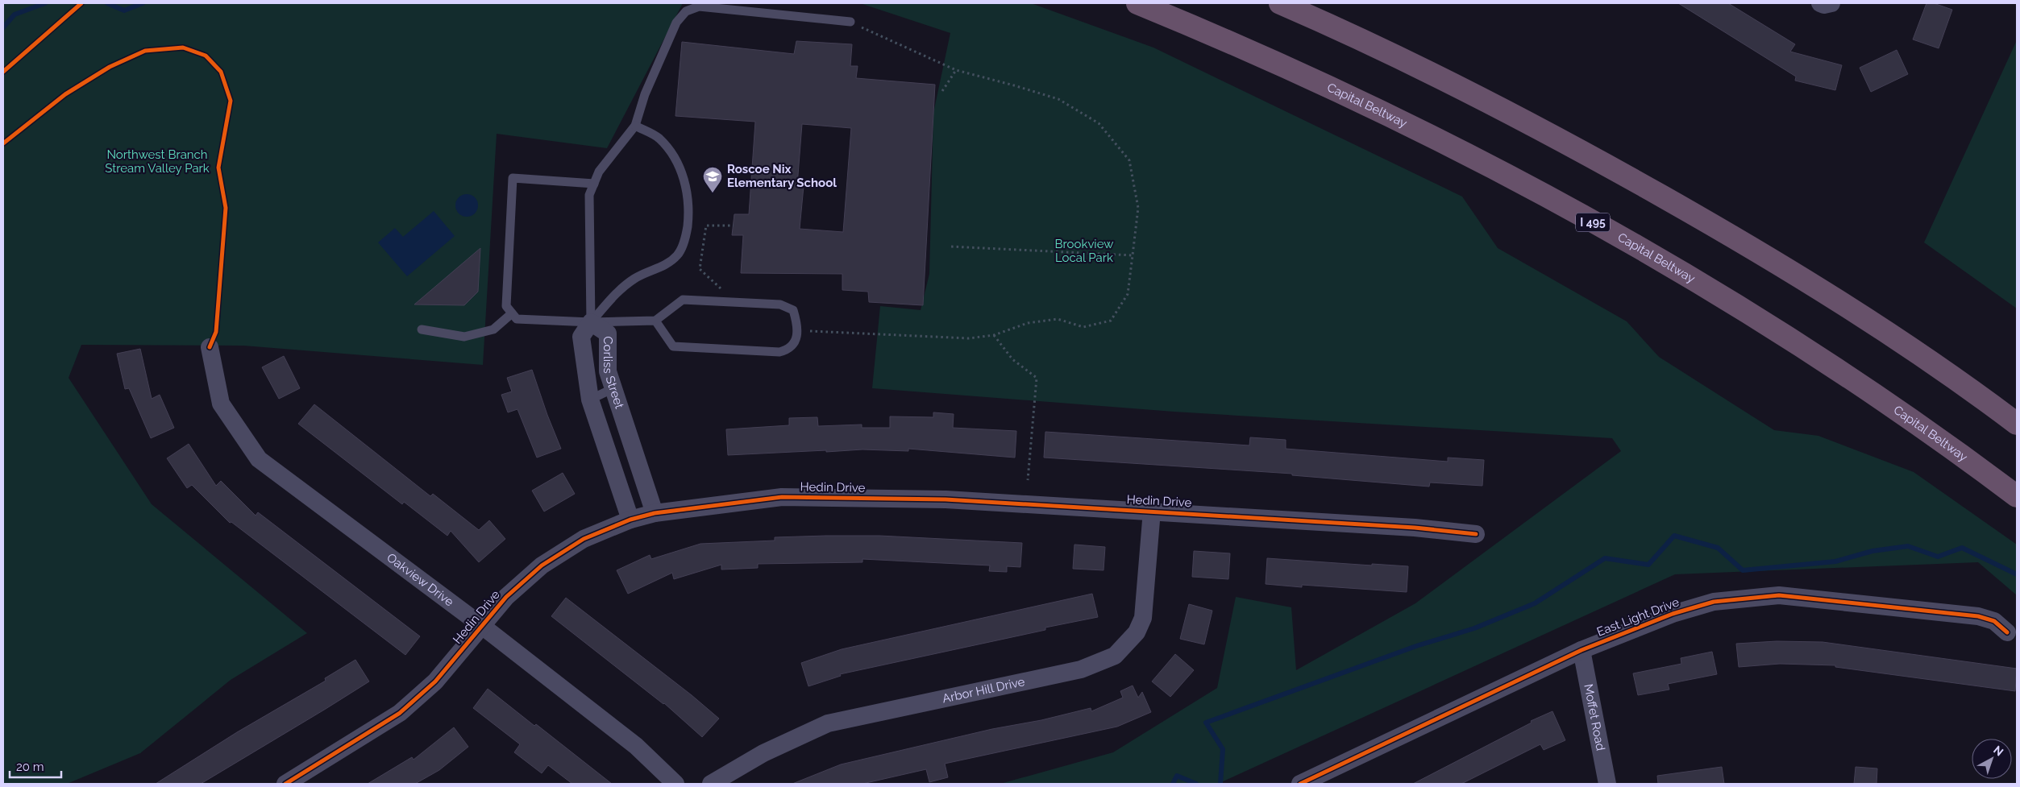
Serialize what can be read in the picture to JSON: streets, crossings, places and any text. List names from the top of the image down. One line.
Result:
{"streets":{"highway":["Capital Beltway","I 495"],"street":["Corliss Street","Hedin Drive","Oakview Drive","East Light Drive","Arbor Hill Drive","Moffet Road"]},"crossings":[["Corliss Street","Hedin Drive"],["Hedin Drive","Oakview Drive"],["Hedin Drive","Arbor Hill Drive"],["East Light Drive","Moffet Road"]],"parks":["Northwest Branch Stream Valley Park","Brookview Local Park"],"places":{"school or university":["Roscoe Nix Elementary School"]},"scale_bar":"20 m","north":"top right"}
